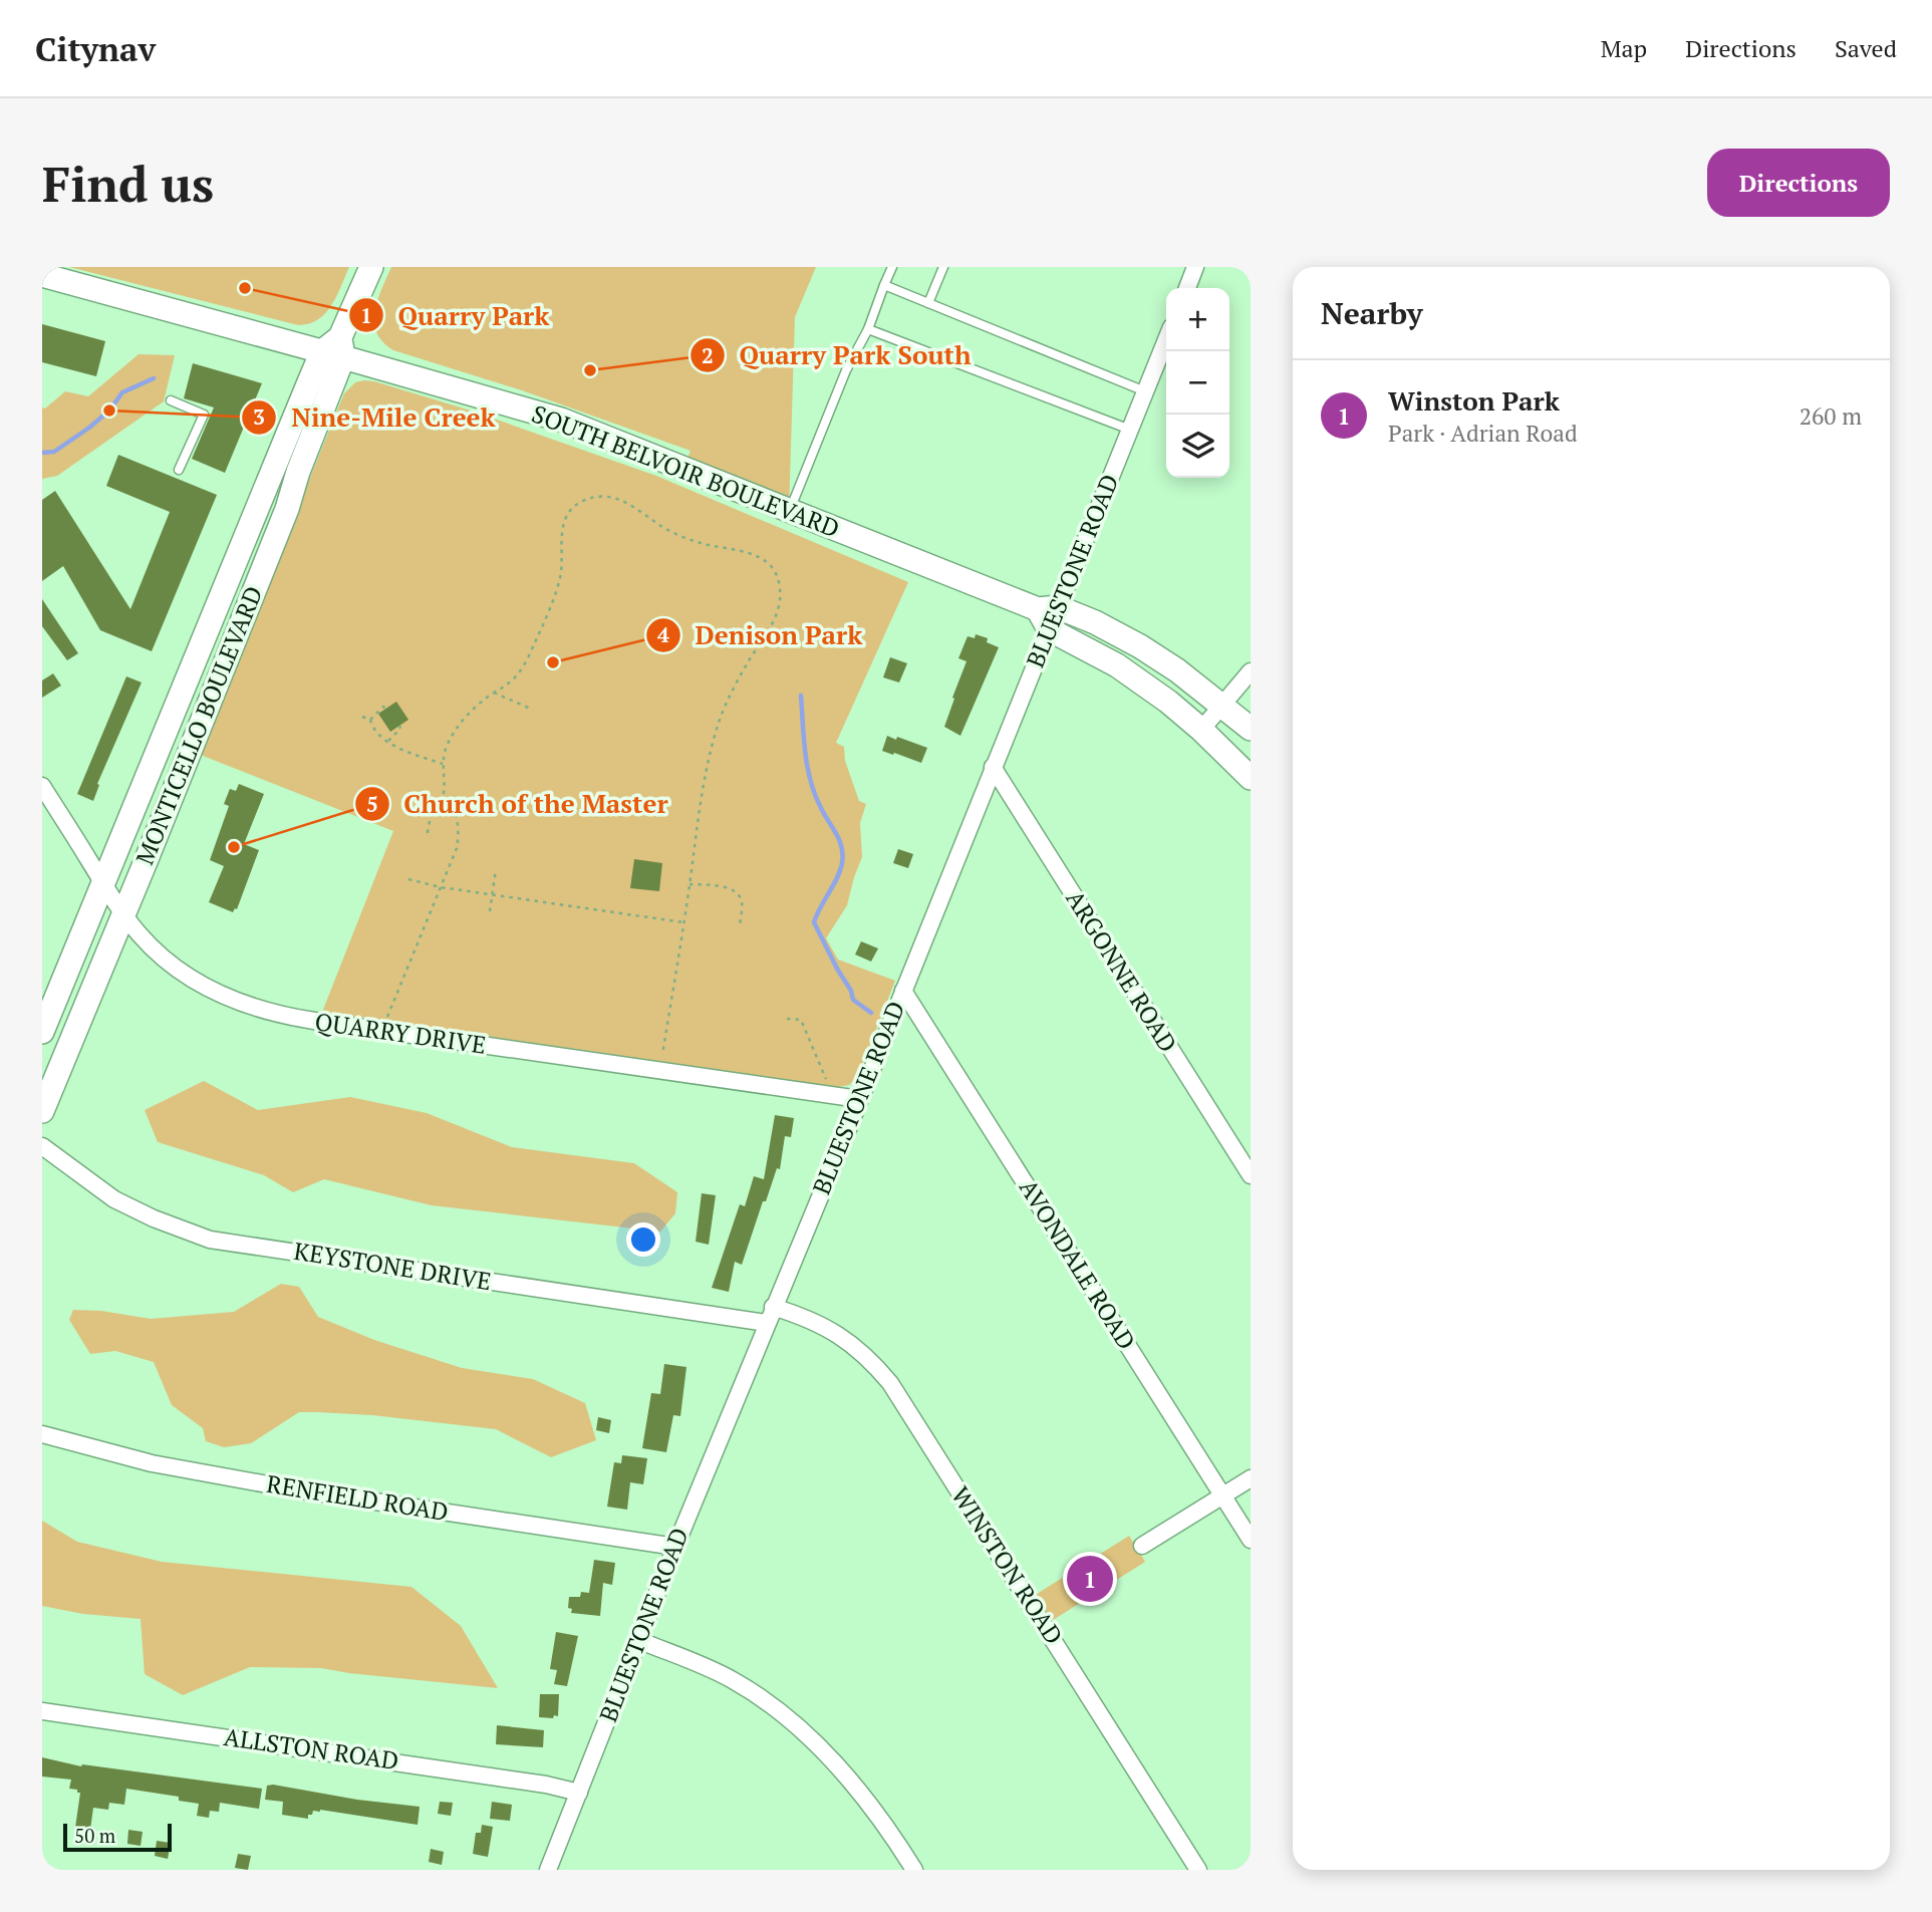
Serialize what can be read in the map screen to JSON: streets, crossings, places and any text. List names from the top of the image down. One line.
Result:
{"streets":{"main road":["SOUTH BELVOIR BOULEVARD","MONTICELLO BOULEVARD"],"street":["BLUESTONE ROAD","ARGONNE ROAD","QUARRY DRIVE","AVONDALE ROAD","KEYSTONE DRIVE","RENFIELD ROAD","WINSTON ROAD","ALLSTON ROAD"]},"crossings":[["SOUTH BELVOIR BOULEVARD","BLUESTONE ROAD"],["SOUTH BELVOIR BOULEVARD","MONTICELLO BOULEVARD"],["BLUESTONE ROAD","ARGONNE ROAD"],["BLUESTONE ROAD","QUARRY DRIVE"],["BLUESTONE ROAD","AVONDALE ROAD"],["BLUESTONE ROAD","KEYSTONE DRIVE"],["BLUESTONE ROAD","RENFIELD ROAD"],["BLUESTONE ROAD","WINSTON ROAD"],["BLUESTONE ROAD","ALLSTON ROAD"],["MONTICELLO BOULEVARD","QUARRY DRIVE"]],"places":["Quarry Park","Quarry Park South","Nine-Mile Creek","Denison Park","Church of the Master"],"scale_bar":"50 m","page":{"header":"Citynav","nav":["Map","Directions","Saved"],"buttons":"Directions","title":"Find us","heading":"Nearby","map_buttons":["+","−"],"list":[{"mark":"1","name":"Winston Park","note":"Park · Adrian Road","value":"260 m"}],"pins":"1","scale":"50 m"}}
